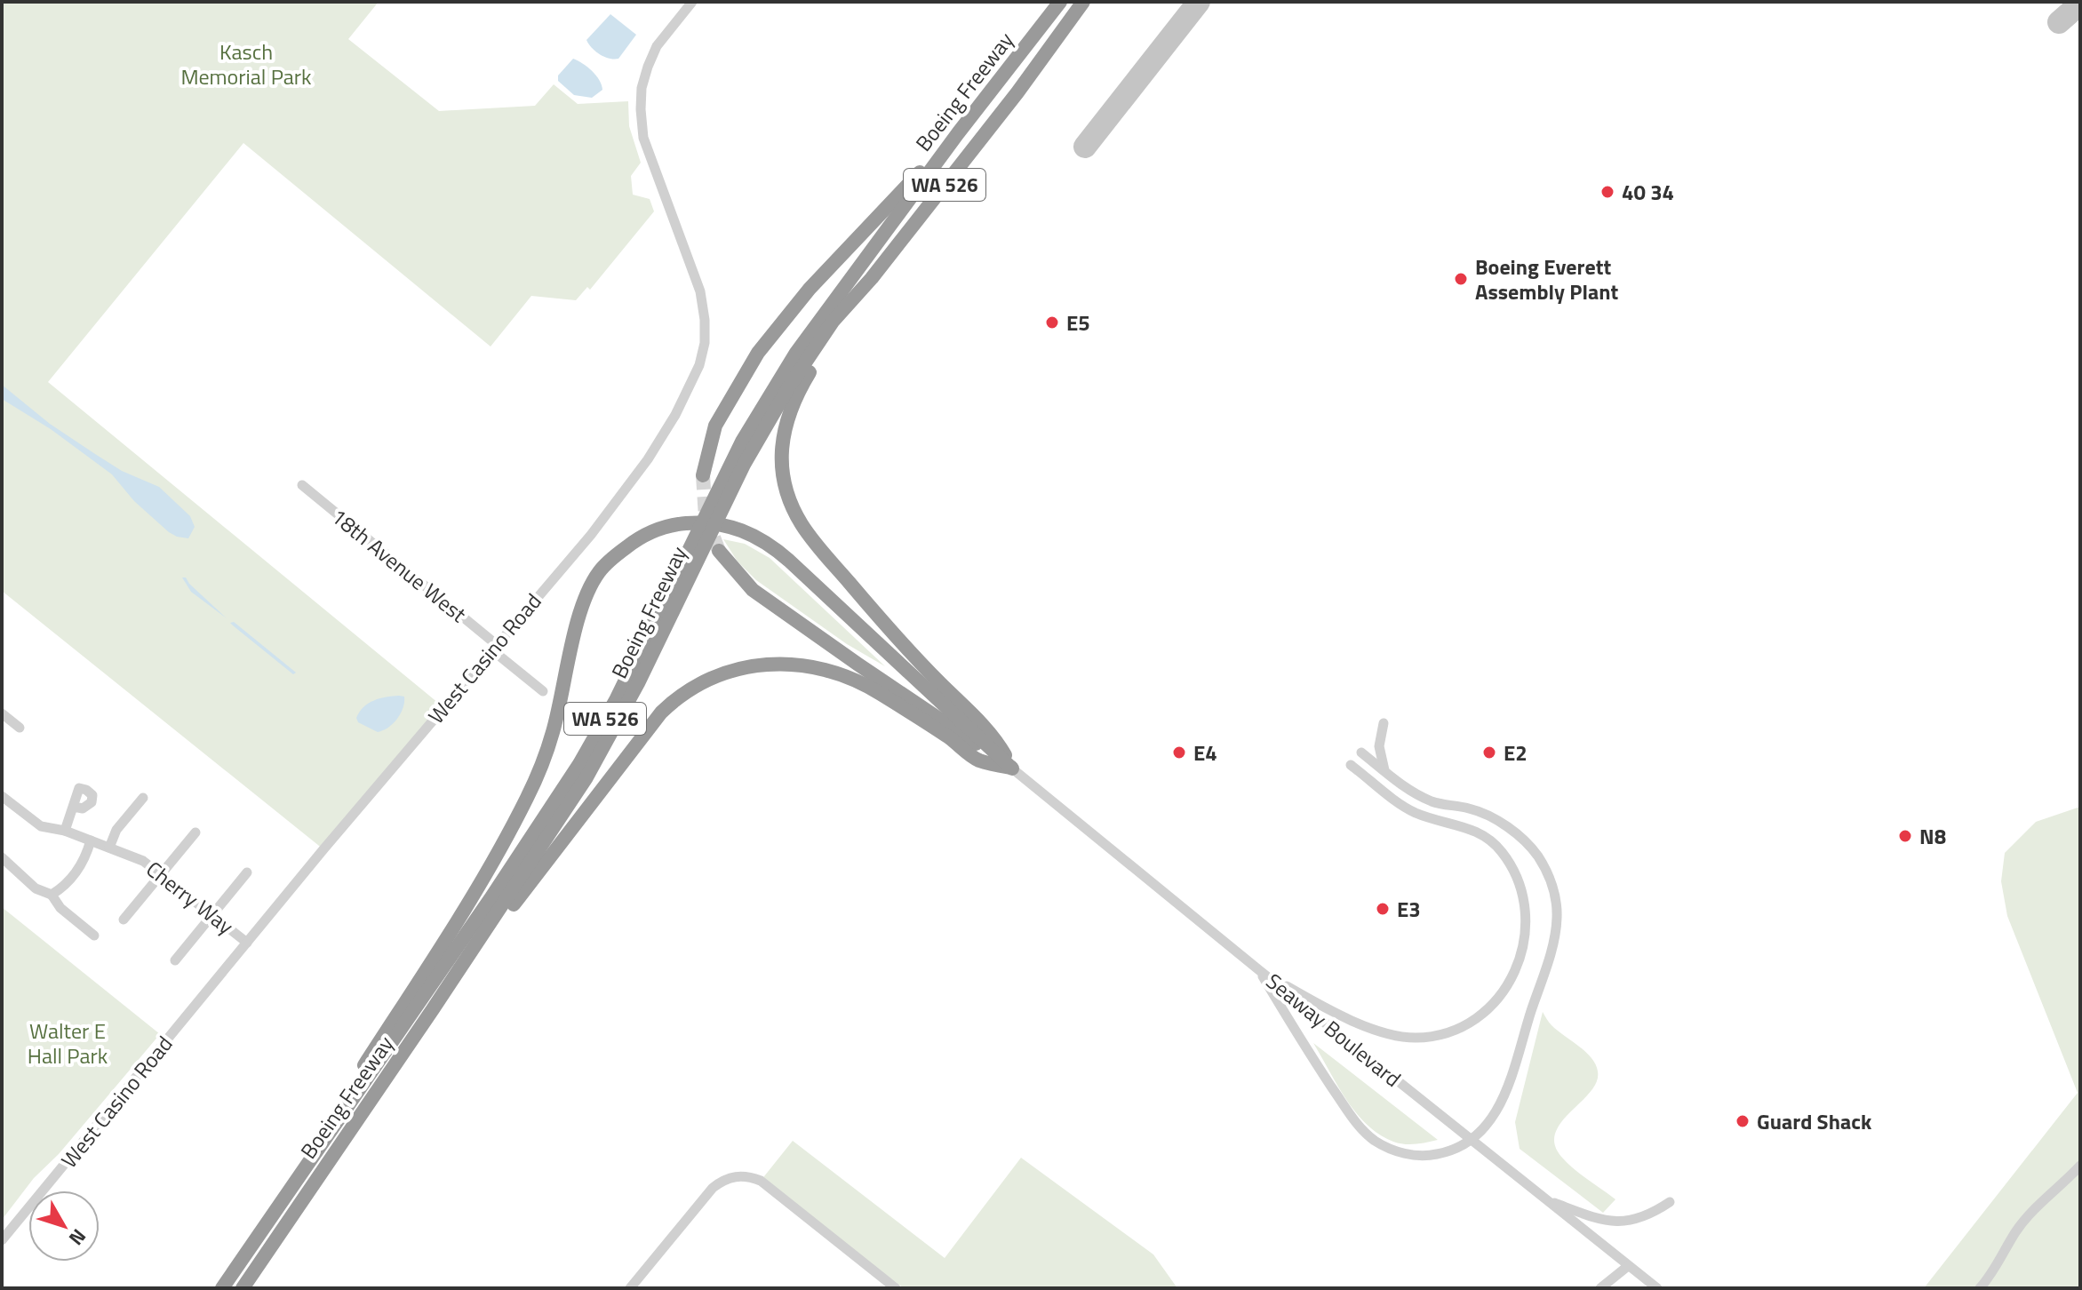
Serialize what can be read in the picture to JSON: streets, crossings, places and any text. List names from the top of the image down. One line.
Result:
{"streets":{"highway":["Boeing Freeway","WA 526"],"street":["18th Avenue West","West Casino Road","Cherry Way","Seaway Boulevard"]},"crossings":[["18th Avenue West","West Casino Road"],["West Casino Road","Cherry Way"]],"parks":["Kasch Memorial Park","Walter E Hall Park"],"places":["40 34","Boeing Everett Assembly Plant","E5","E4","E2","N8","E3","Guard Shack"],"north":"bottom right"}
